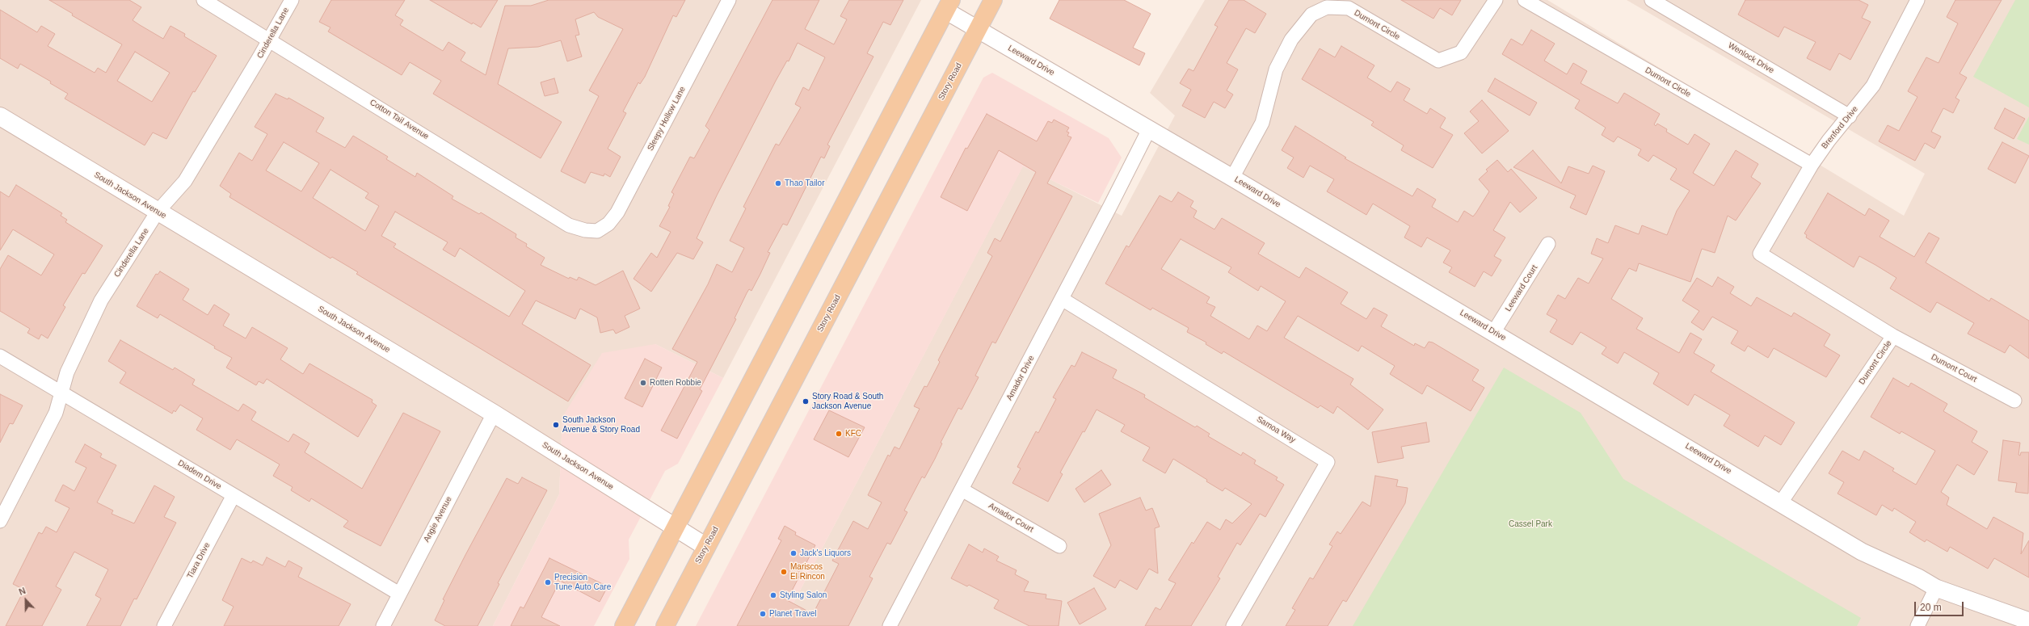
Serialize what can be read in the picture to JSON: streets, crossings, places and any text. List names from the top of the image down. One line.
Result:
{"streets":{"main road":["Story Road","South Jackson Avenue"],"street":["Dumont Circle","Cinderella Lane","Wenlock Drive","Leeward Drive","Sleepy Hollow Lane","Cotton Tail Avenue","Brenford Drive","Leeward Court","Dumont Court","Amador Drive","Samoa Way","Diadem Drive","Amador Court","Angie Avenue","Tiara Drive"]},"crossings":[["Dumont Circle","Leeward Drive"],["Dumont Circle","Brenford Drive"],["Dumont Circle","Dumont Court"],["Cinderella Lane","Cotton Tail Avenue"],["Cinderella Lane","South Jackson Avenue"],["Cinderella Lane","Diadem Drive"],["Wenlock Drive","Brenford Drive"],["Leeward Drive","Story Road"],["Leeward Drive","Leeward Court"],["Leeward Drive","Amador Drive"],["Story Road","South Jackson Avenue"],["Sleepy Hollow Lane","Cotton Tail Avenue"],["South Jackson Avenue","Angie Avenue"],["Amador Drive","Samoa Way"],["Amador Drive","Amador Court"],["Diadem Drive","Angie Avenue"],["Diadem Drive","Tiara Drive"]],"parks":["Cassel Park"],"places":["Thao Tailor","Rotten Robbie","Story Road & South Jackson Avenue","South Jackson Avenue & Story Road","KFC","Jack's Liquors","Mariscos El Rincon","Precision Tune Auto Care","Styling Salon","Planet Travel"],"scale_bar":"20 m","north":"top"}
